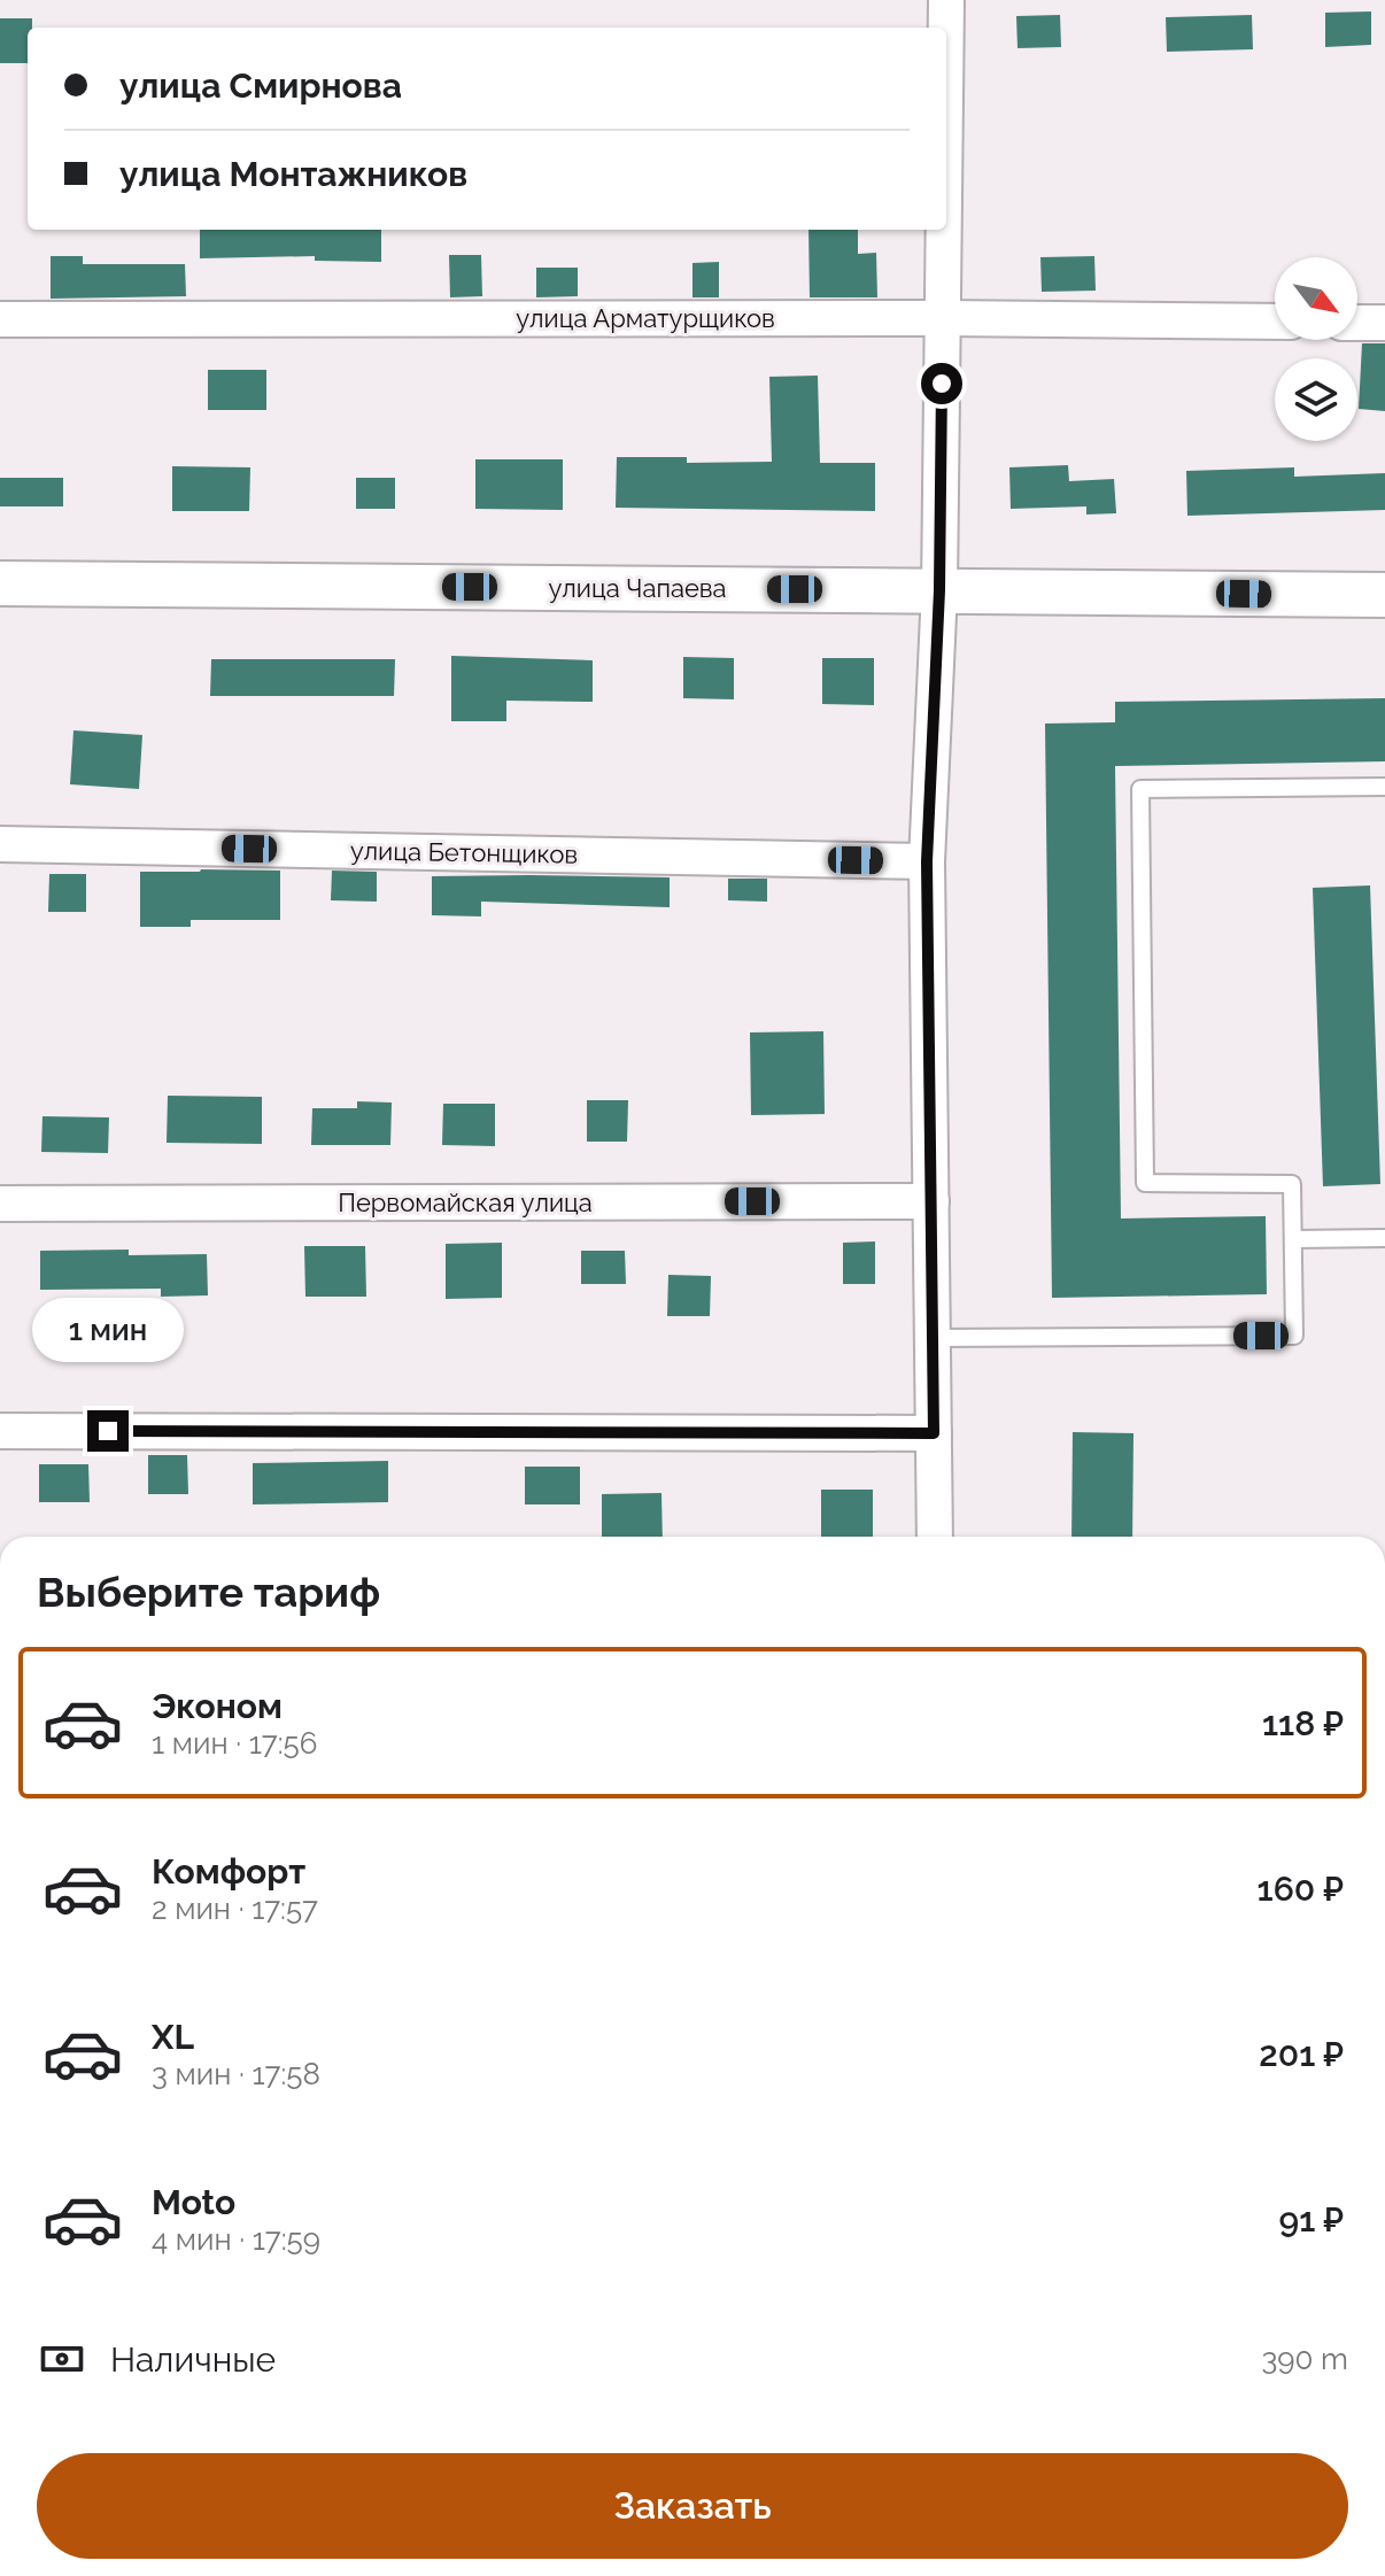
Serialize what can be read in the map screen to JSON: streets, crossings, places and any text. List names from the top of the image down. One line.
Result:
{"streets":{"street":["улица Арматурщиков","улица Чапаева","улица Бетонщиков","Первомайская улица"]},"north":"bottom right","page":{"banner":["улица Смирнова","улица Монтажников"],"bubble":"1 мин","heading":"Выберите тариф","list":[{"name":"Эконом","note":"1 мин · 17:56","value":"118 ₽"},{"name":"Комфорт","note":"2 мин · 17:57","value":"160 ₽"},{"name":"XL","note":"3 мин · 17:58","value":"201 ₽"},{"name":"Moto","note":"4 мин · 17:59","value":"91 ₽"}],"pay":["Наличные","390 m"],"buttons":"Заказать"}}
